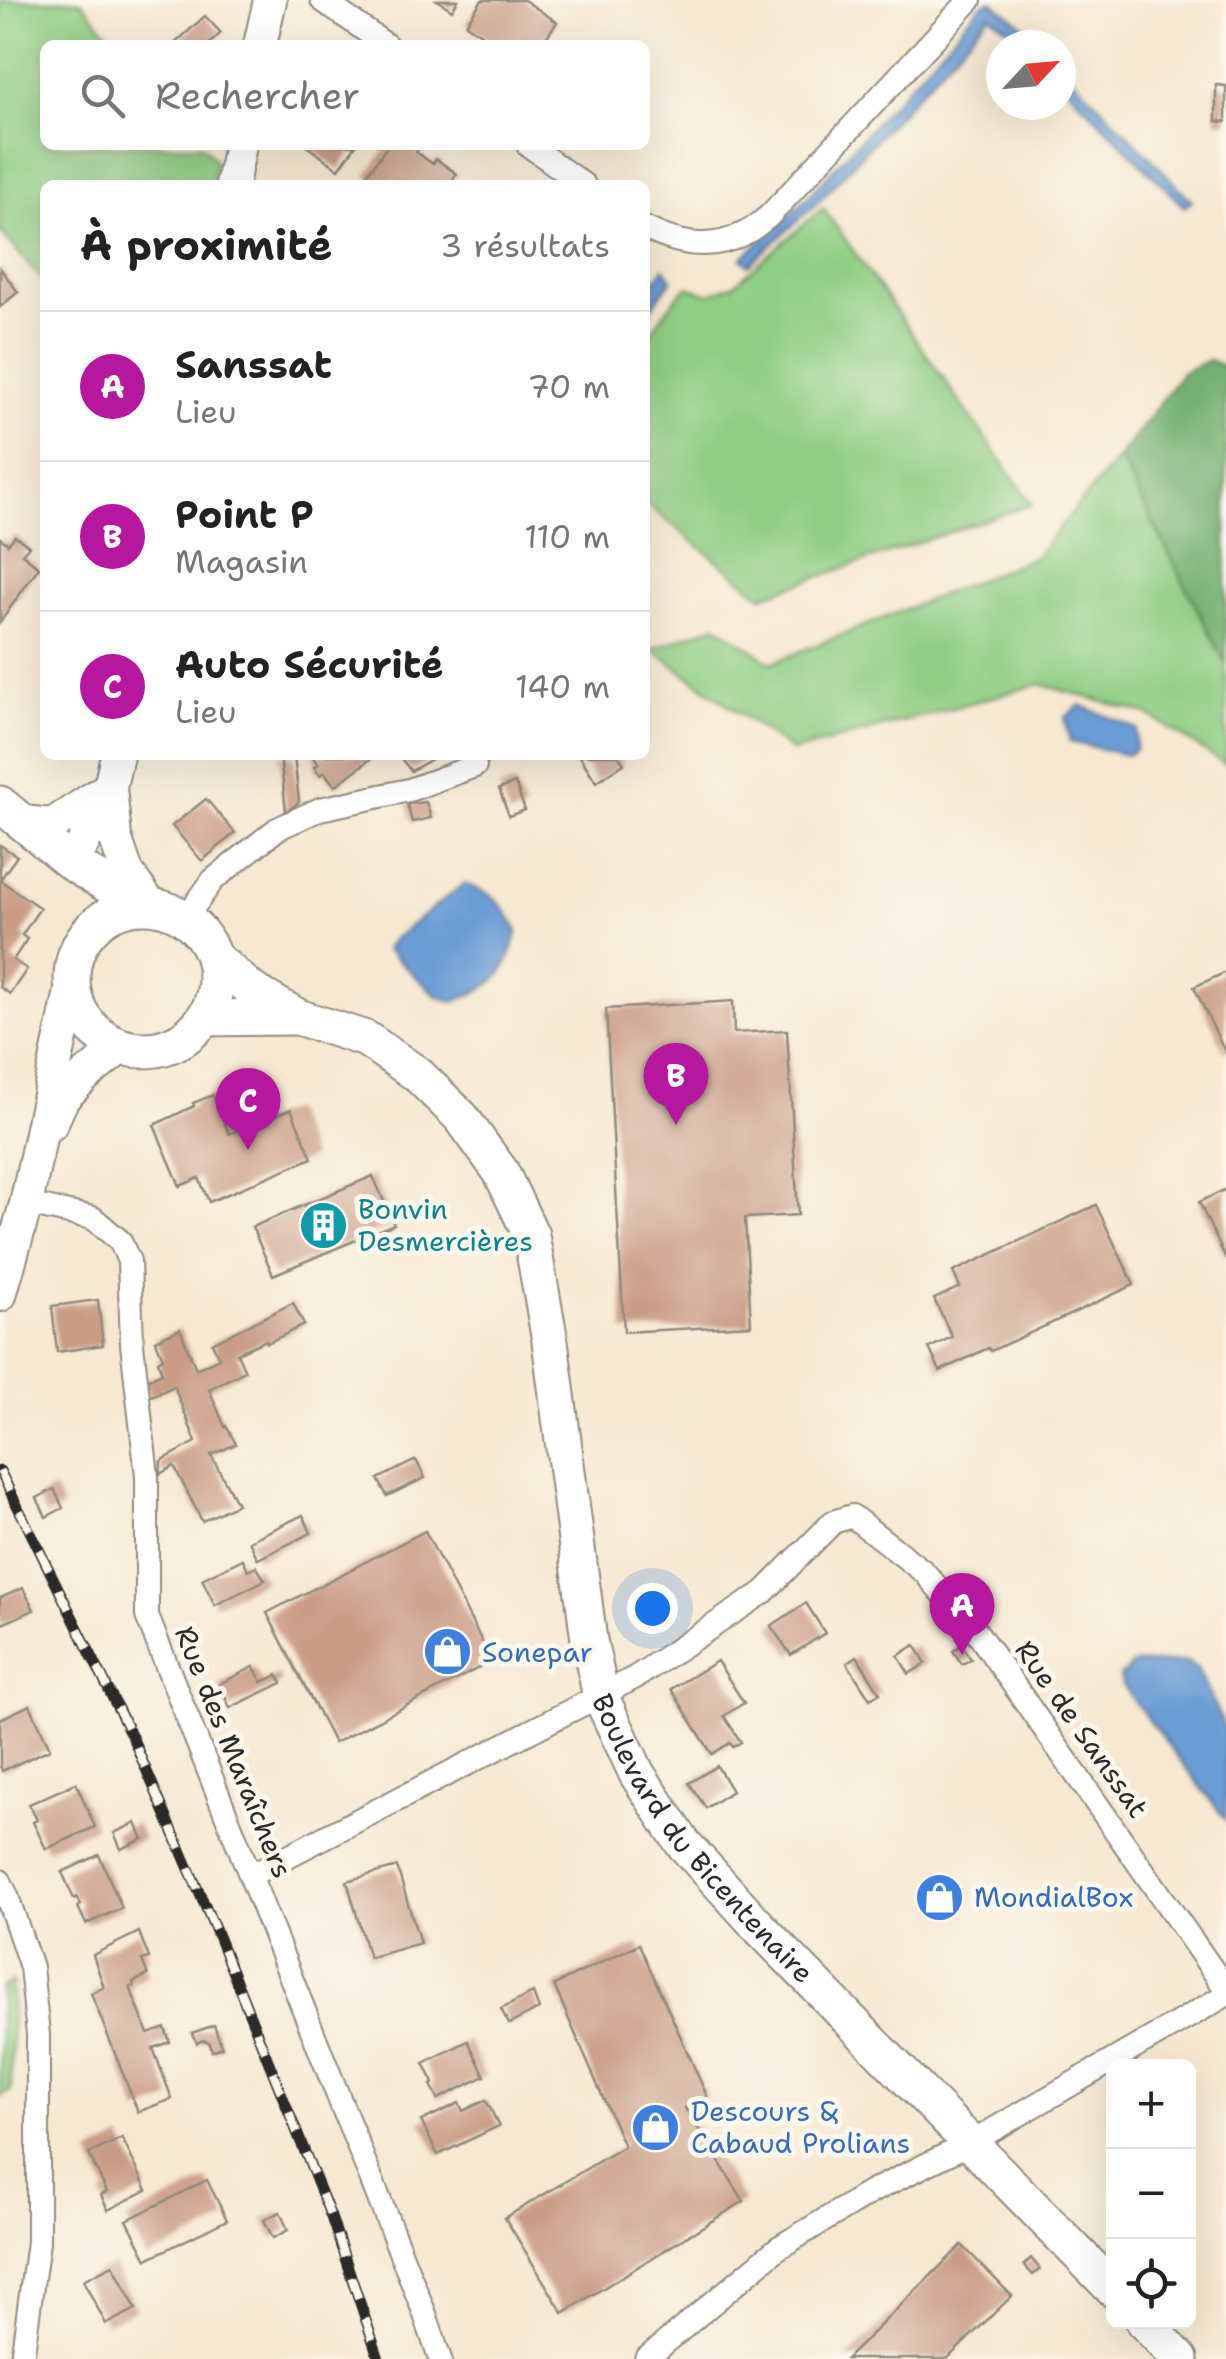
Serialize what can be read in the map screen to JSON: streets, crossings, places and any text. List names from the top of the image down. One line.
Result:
{"streets":{"main road":["Boulevard du Bicentenaire"],"street":["Rue de Sanssat","Rue des Maraîchers"]},"crossings":[["Rue de Sanssat","Rue des Maraîchers"],["Rue de Sanssat","Boulevard du Bicentenaire"]],"places":{"building":["Bonvin Desmercières"],"shop":["Sonepar","MondialBox","Descours & Cabaud Prolians"]},"north":"top right","page":{"search":"Rechercher","heading":["À proximité","3 résultats"],"list":[{"mark":"A","name":"Sanssat","note":"Lieu","value":"70 m"},{"mark":"B","name":"Point P","note":"Magasin","value":"110 m"},{"mark":"C","name":"Auto Sécurité","note":"Lieu","value":"140 m"}],"pins":["B","C","A"],"map_buttons":["+","−"]}}
